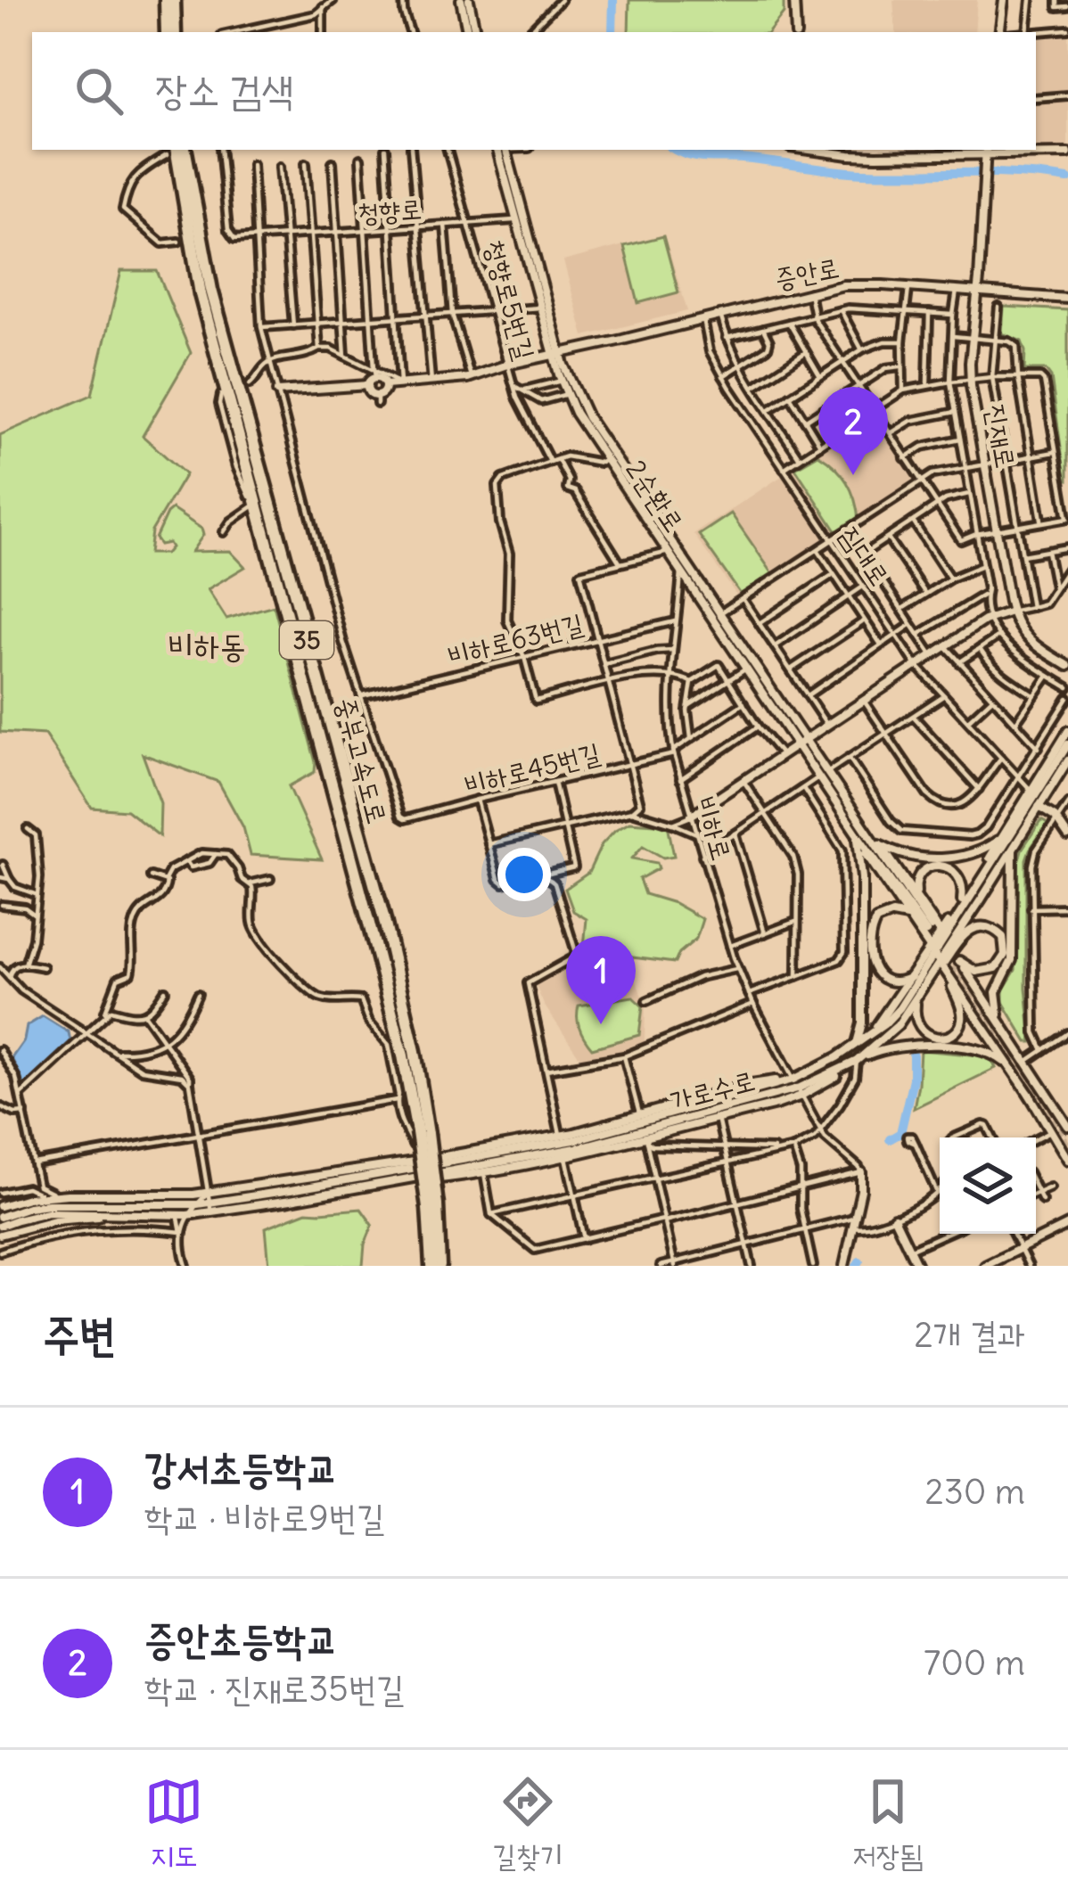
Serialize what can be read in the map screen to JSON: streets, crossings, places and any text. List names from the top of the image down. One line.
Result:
{"streets":{"highway":["35","중부고속도로"],"main road":["증안로","진재로","2순환로","가로수로"],"street":["청향로","청향로5번길","짐대로","비하로63번길","비하로45번길","비하로"]},"crossings":[["청향로","청향로5번길"],["청향로","2순환로"],["증안로","청향로5번길"],["증안로","진재로"],["증안로","2순환로"],["증안로","짐대로"],["2순환로","비하로"],["2순환로","가로수로"],["짐대로","가로수로"],["비하로63번길","비하로45번길"],["비하로63번길","비하로"],["비하로45번길","비하로"],["비하로","가로수로"]],"districts":["비하동"],"page":{"search":"장소 검색","pins":["2","1"],"heading":["주변","2개 결과"],"list":[{"mark":"1","name":"강서초등학교","note":"학교 · 비하로9번길","value":"230 m"},{"mark":"2","name":"증안초등학교","note":"학교 · 진재로35번길","value":"700 m"}],"nav":["지도","길찾기","저장됨"]}}
